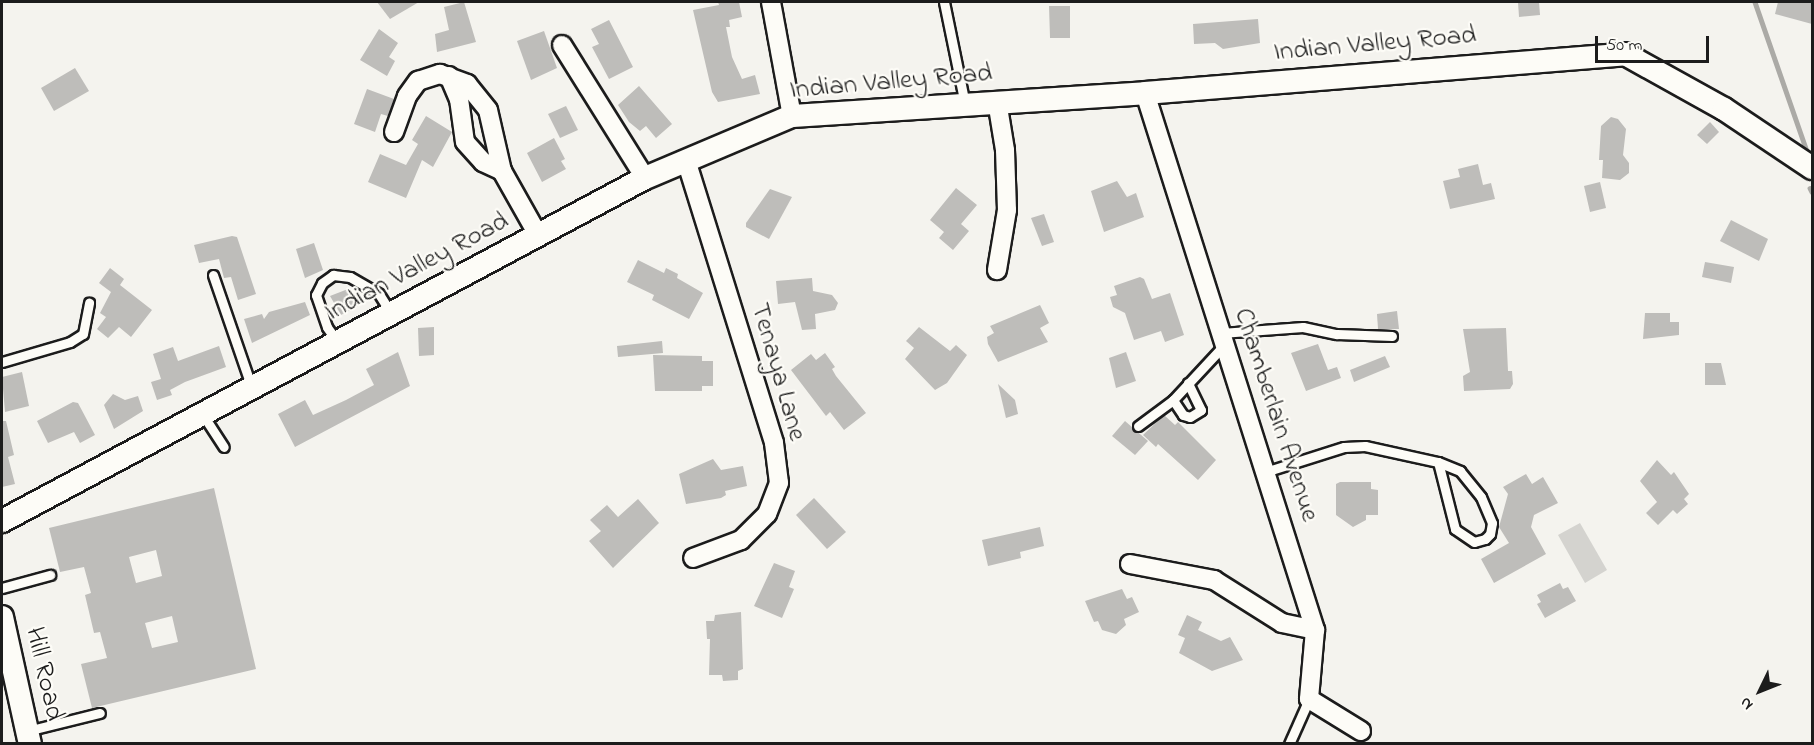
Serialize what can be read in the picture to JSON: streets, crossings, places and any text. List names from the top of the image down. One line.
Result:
{"streets":{"street":["Indian Valley Road","Tenaya Lane","Chamberlain Avenue","Hill Road"]},"crossings":[["Indian Valley Road","Tenaya Lane"],["Indian Valley Road","Chamberlain Avenue"]],"scale_bar":"50 m","north":"bottom left"}
